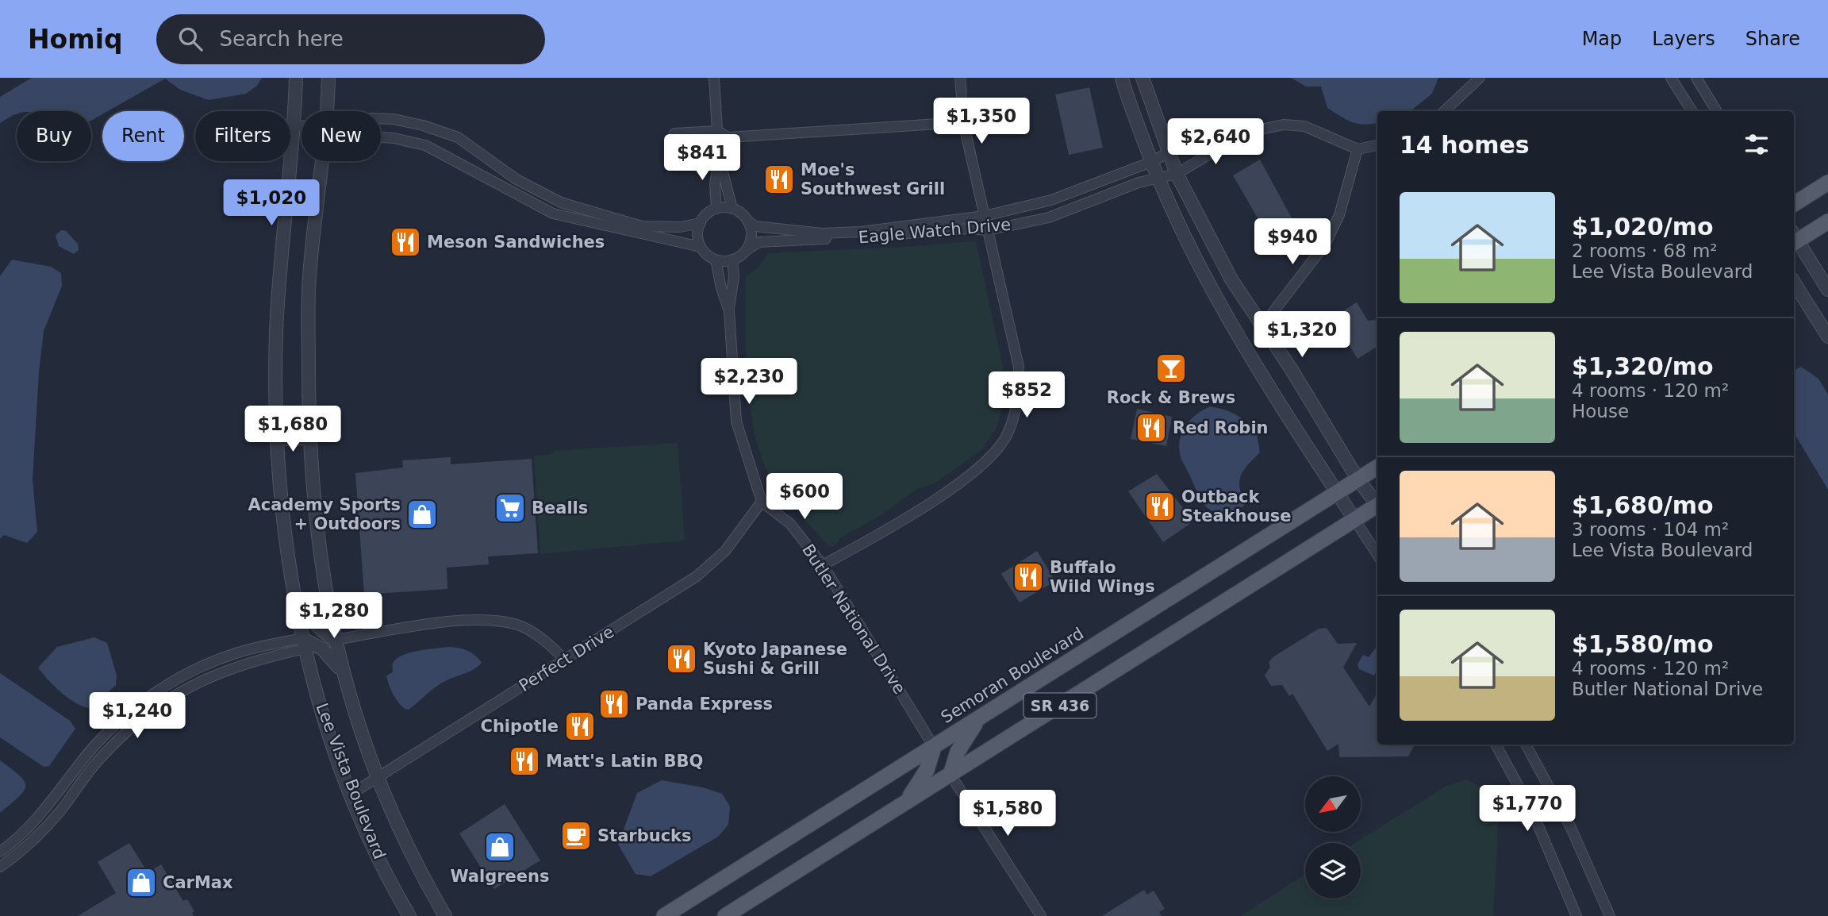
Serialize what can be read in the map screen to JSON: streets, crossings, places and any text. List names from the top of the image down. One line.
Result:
{"streets":{"main road":["Semoran Boulevard","SR 436"],"street":["Eagle Watch Drive","Butler National Drive","Perfect Drive","Lee Vista Boulevard"]},"crossings":[["Butler National Drive","Perfect Drive"],["Butler National Drive","Semoran Boulevard"],["Perfect Drive","Lee Vista Boulevard"]],"places":{"restaurant":["Moe's Southwest Grill","Meson Sandwiches","Red Robin","Outback Steakhouse","Buffalo Wild Wings","Kyoto Japanese Sushi & Grill","Panda Express","Chipotle","Matt's Latin BBQ"],"bar":["Rock & Brews"],"supermarket":["Bealls"],"shop":["Academy Sports + Outdoors","Walgreens","CarMax"],"cafe":["Starbucks"]},"north":"bottom left","page":{"header":"Homiq","search":"Search here","nav":["Map","Layers","Share"],"price":["$1,350","$2,640","$841","$1,020","$940","$1,320","$2,230","$852","$1,680","$600","$1,280","$1,240","$1,770","$1,580"],"chip":["Buy","Rent","Filters","New"],"heading":"14 homes","list":[{"name":"$1,020/mo","note":"2 rooms · 68 m² · Lee Vista Boulevard"},{"name":"$1,320/mo","note":"4 rooms · 120 m² · House"},{"name":"$1,680/mo","note":"3 rooms · 104 m² · Lee Vista Boulevard"},{"name":"$1,580/mo","note":"4 rooms · 120 m² · Butler National Drive"}]}}
